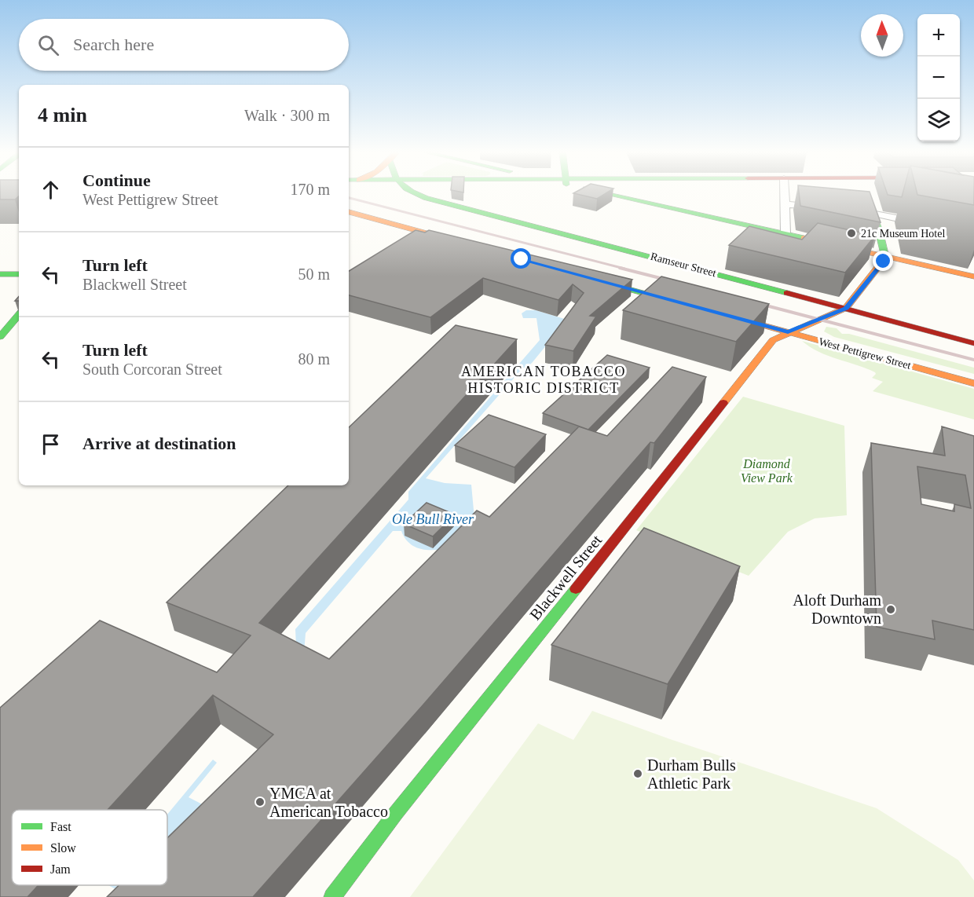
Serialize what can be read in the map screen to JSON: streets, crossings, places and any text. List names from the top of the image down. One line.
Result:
{"streets":{"street":["Ramseur Street","West Pettigrew Street","Blackwell Street"]},"crossings":[["Ramseur Street","Blackwell Street"],["West Pettigrew Street","Blackwell Street"]],"districts":["AMERICAN TOBACCO HISTORIC DISTRICT"],"water":["Ole Bull River"],"parks":["Diamond View Park"],"places":["21c Museum Hotel","Aloft Durham Downtown","Durham Bulls Athletic Park","YMCA at American Tobacco"],"legend":["Fast","Slow","Jam"],"north":"top","page":{"map_buttons":["+","−"],"search":"Search here","heading":["4 min","Walk · 300 m"],"list":[["Continue","West Pettigrew Street","170 m"],["Turn left","Blackwell Street","50 m"],["Turn left","South Corcoran Street","80 m"],"Arrive at destination"]}}
